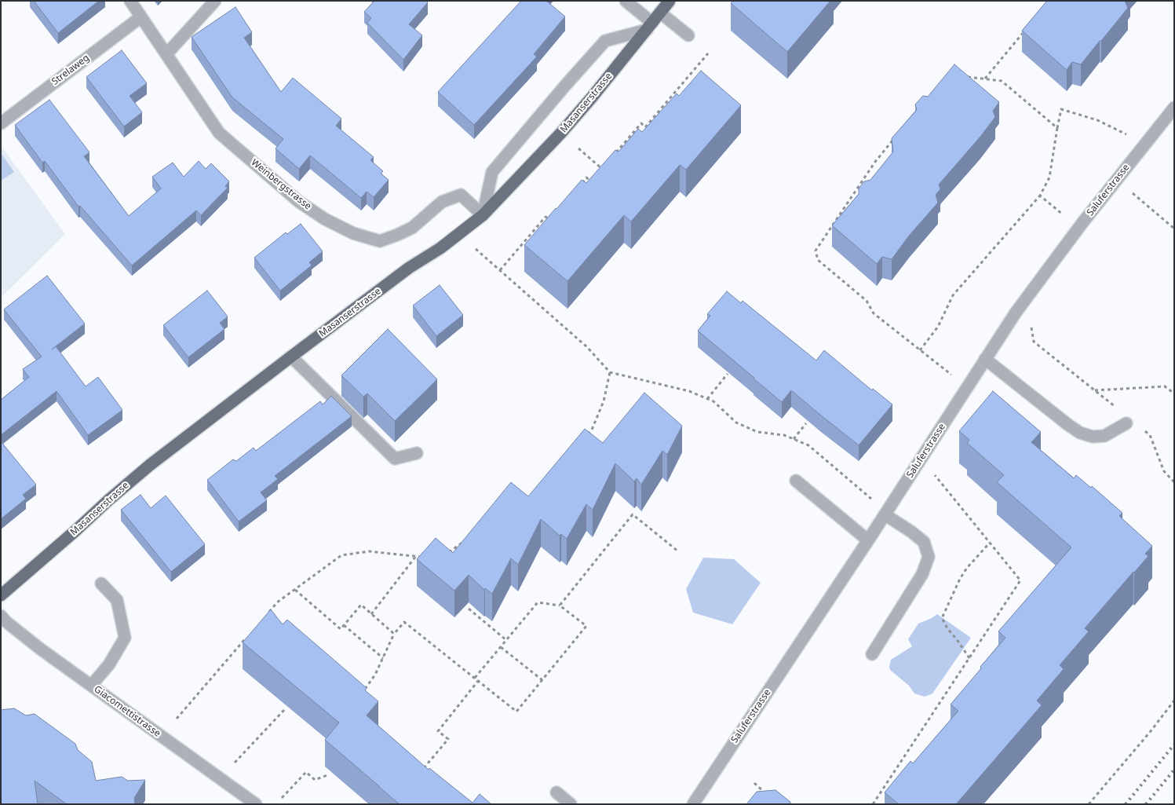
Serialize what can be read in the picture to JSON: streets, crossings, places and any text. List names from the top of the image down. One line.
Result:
{"streets":{"main road":["Masanserstrasse"],"street":["Strelaweg","Weinbergstrasse","Saluferstrasse","Giacomettistrasse"]},"crossings":[["Strelaweg","Weinbergstrasse"],["Masanserstrasse","Weinbergstrasse"]]}
